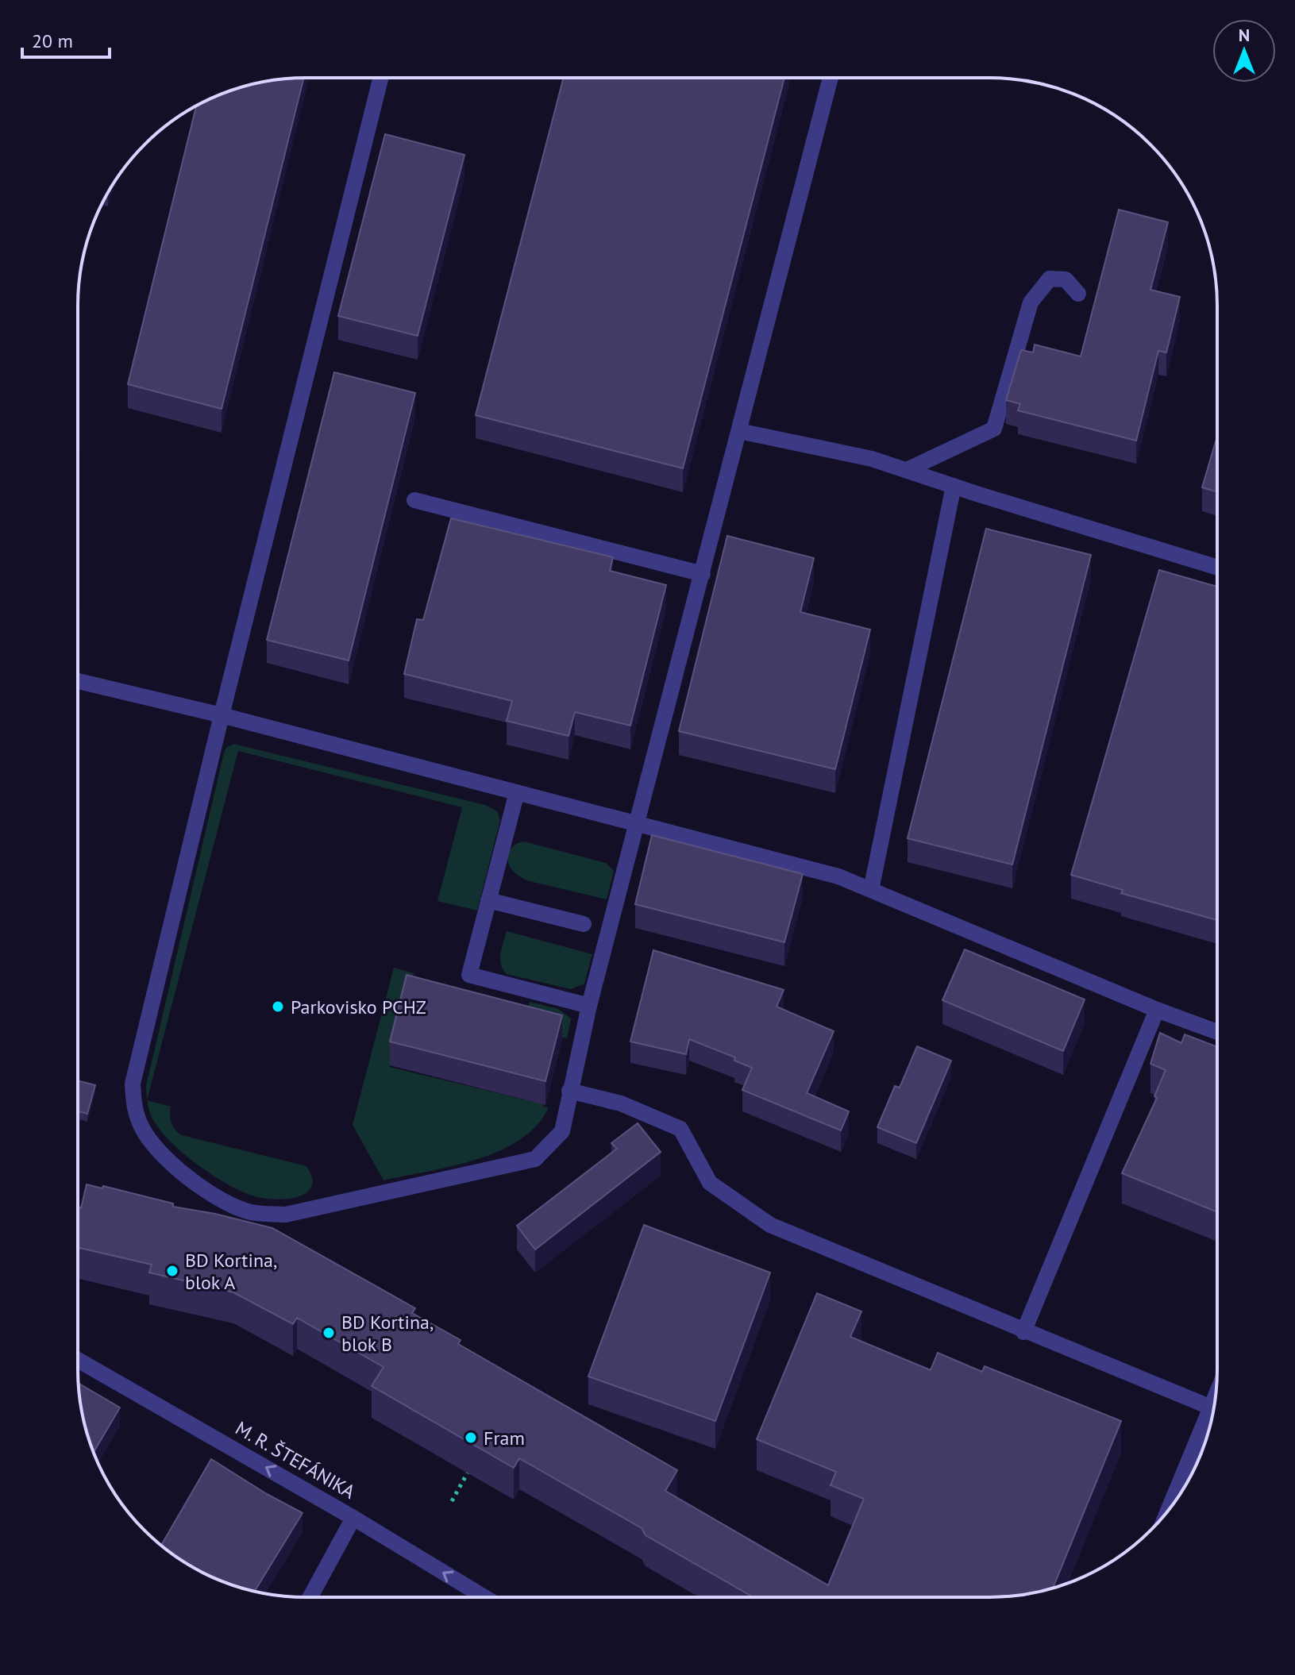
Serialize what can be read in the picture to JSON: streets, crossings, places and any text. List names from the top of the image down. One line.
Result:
{"streets":{"street":["M. R. ŠTEFÁNIKA"]},"one_way":["M. R. ŠTEFÁNIKA"],"places":["Parkovisko PCHZ","BD Kortina, blok A","BD Kortina, blok B","Fram"],"scale_bar":"20 m","north":"top"}
